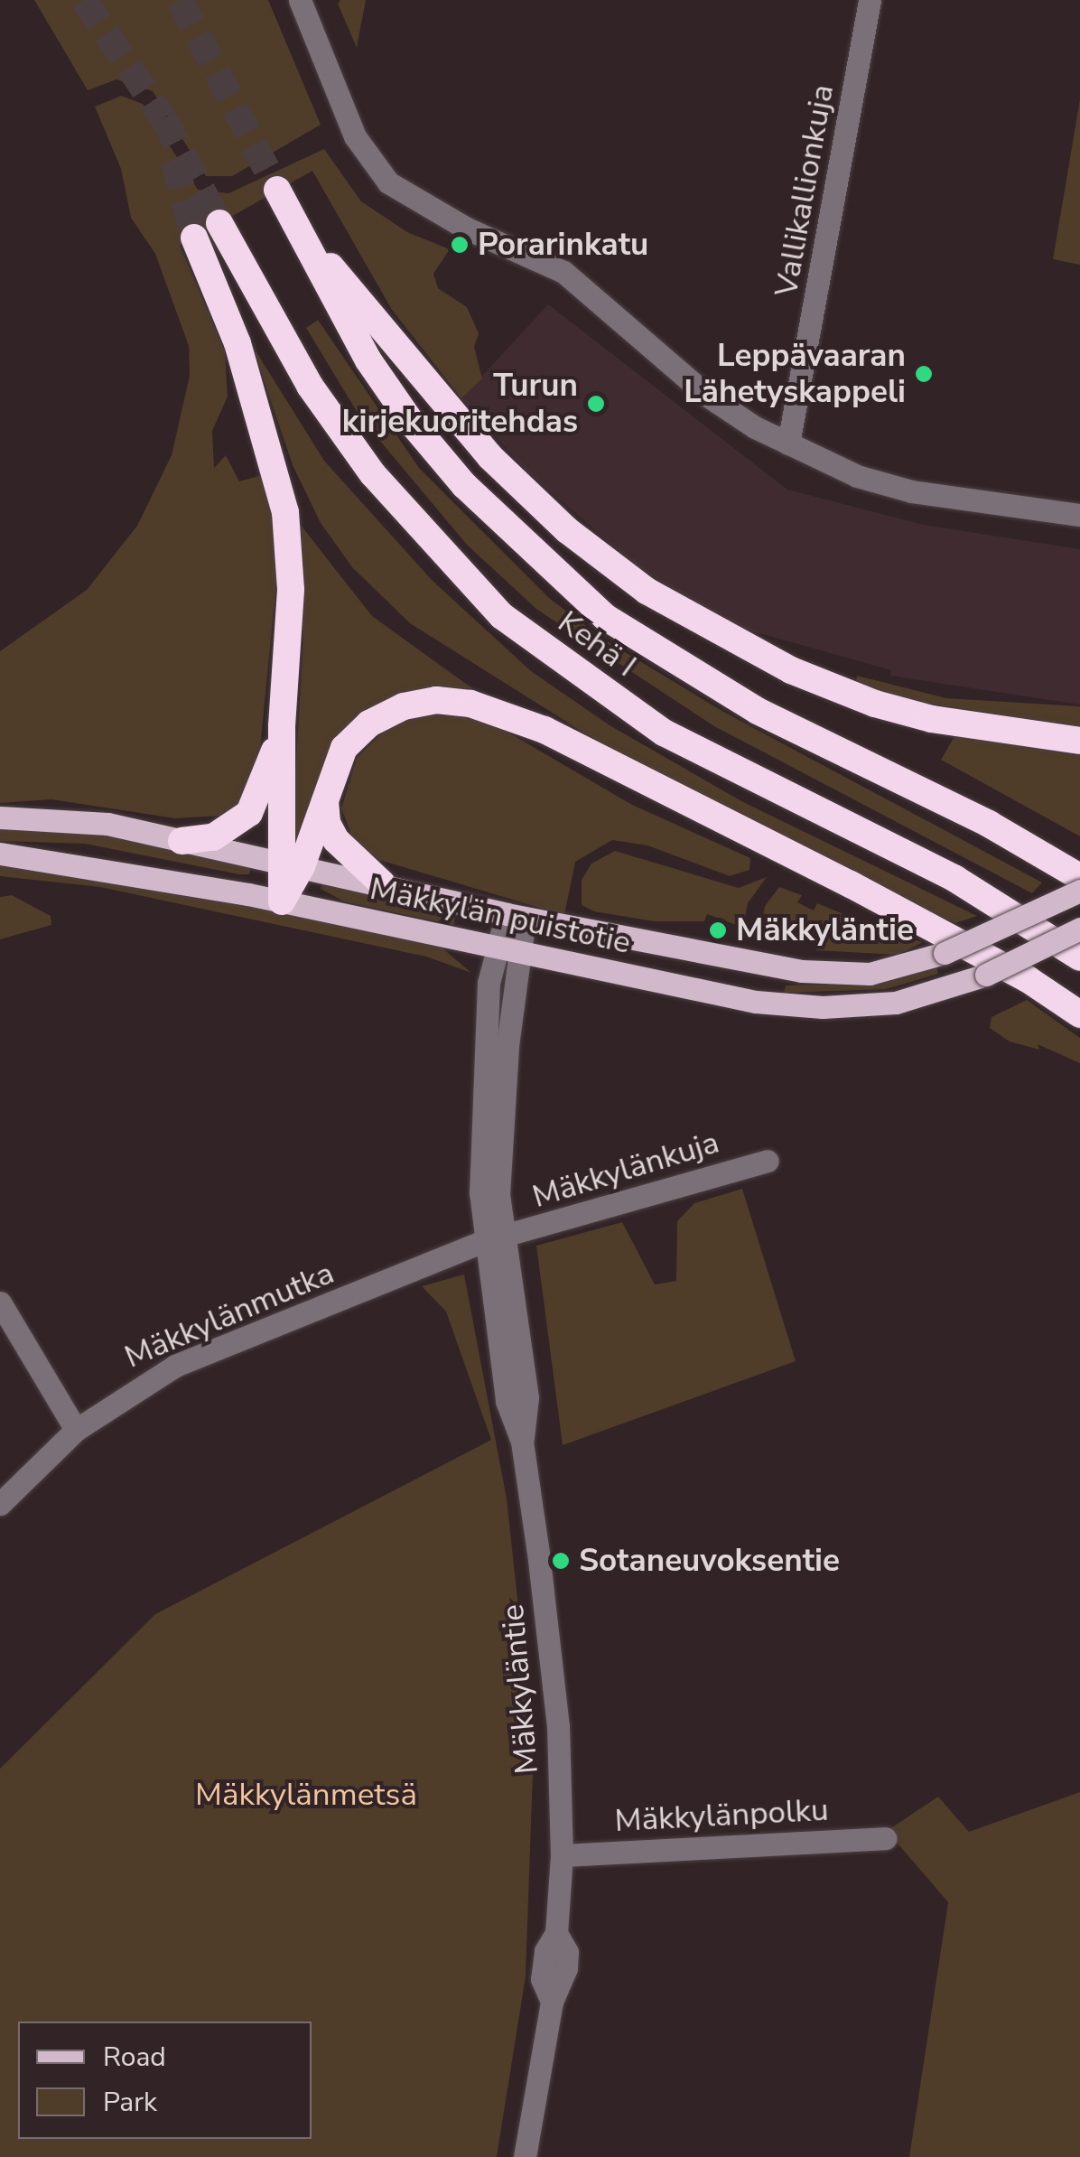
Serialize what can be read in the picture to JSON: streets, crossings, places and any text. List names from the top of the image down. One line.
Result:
{"streets":{"highway":["Kehä I"],"main road":["Mäkkylän puistotie"],"street":["Vallikallionkuja","Mäkkylänkuja","Mäkkylänmutka","Mäkkyläntie","Mäkkylänpolku"]},"crossings":[["Mäkkylän puistotie","Mäkkyläntie"],["Mäkkylänkuja","Mäkkylänmutka"],["Mäkkylänkuja","Mäkkyläntie"],["Mäkkylänmutka","Mäkkyläntie"],["Mäkkyläntie","Mäkkylänpolku"]],"parks":["Mäkkylänmetsä"],"places":["Porarinkatu","Leppävaaran Lähetyskappeli","Turun kirjekuoritehdas","Mäkkyläntie","Sotaneuvoksentie"],"legend":["Road","Park"]}
